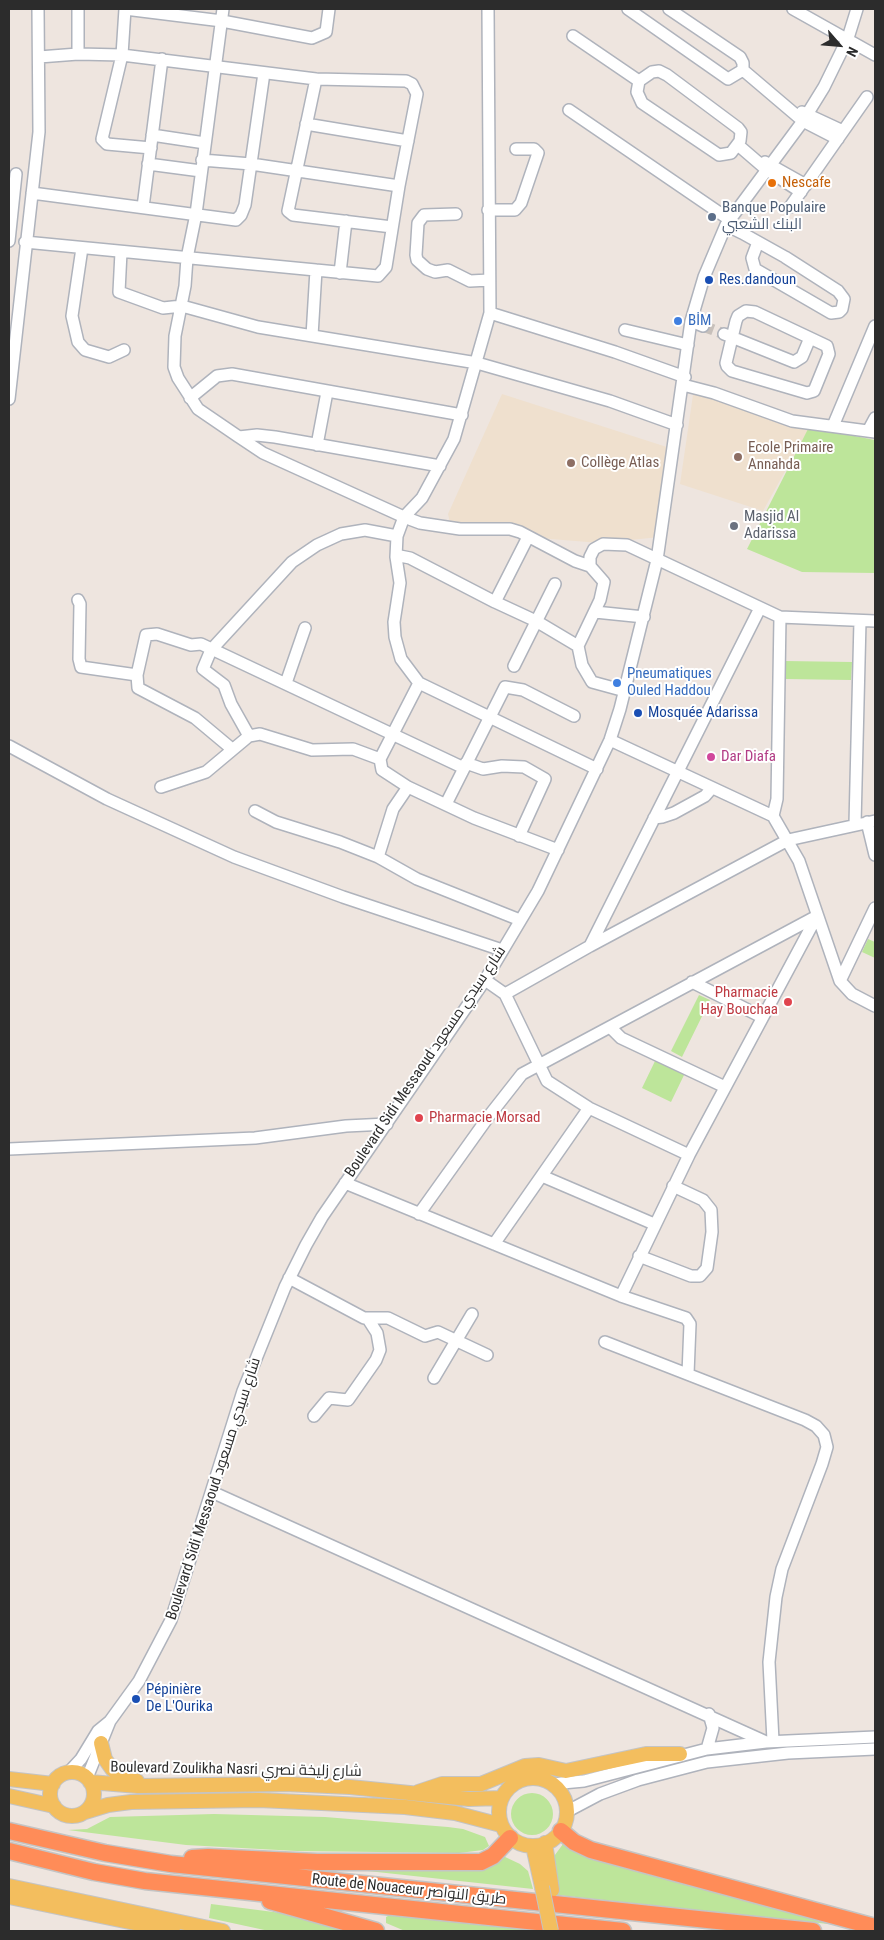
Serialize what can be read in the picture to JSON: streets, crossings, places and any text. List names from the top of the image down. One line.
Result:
{"streets":{"highway":["Route de Nouaceur طريق النواصر"],"main road":["Boulevard Zoulikha Nasri شارع زليخة نصري"],"street":["Boulevard Sidi Messaoud شارع سيدي مسعود"]},"places":["Nescafe","Banque Populaire البنك الشعبي","Res.dandoun","BİM","Ecole Primaire Annahda","Collège Atlas","Masjid Al Adarissa","Pneumatiques Ouled Haddou","Mosquée Adarissa","Dar Diafa","Pharmacie Hay Bouchaa","Pharmacie Morsad","Pépinière De L'Ourika"],"north":"bottom right"}
